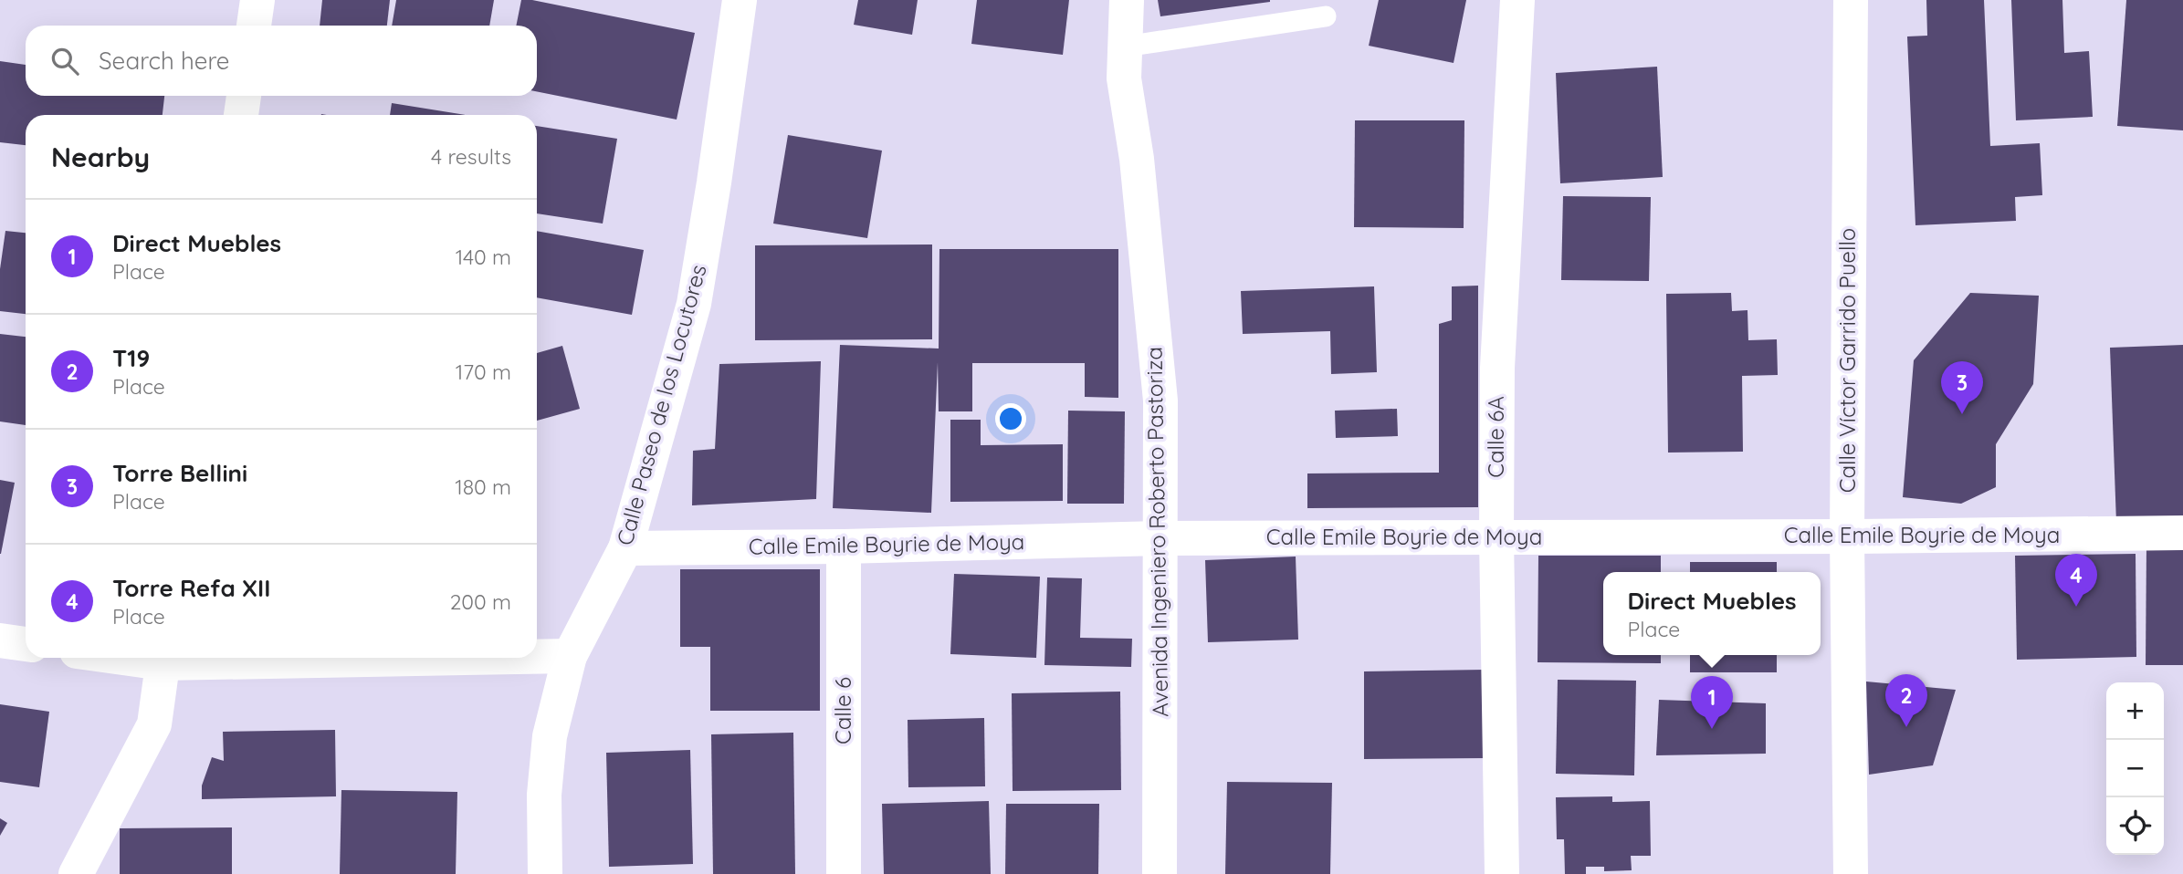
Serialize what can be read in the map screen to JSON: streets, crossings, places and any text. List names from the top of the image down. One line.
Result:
{"streets":{"street":["Calle Víctor Garrido Puello","Calle Paseo de los Locutores","Calle 6A","Avenida Ingeniero Roberto Pastoriza","Calle Emile Boyrie de Moya","Calle 6"]},"crossings":[["Calle Víctor Garrido Puello","Calle Emile Boyrie de Moya"],["Calle Paseo de los Locutores","Calle Emile Boyrie de Moya"],["Calle 6A","Calle Emile Boyrie de Moya"],["Avenida Ingeniero Roberto Pastoriza","Calle Emile Boyrie de Moya"],["Calle Emile Boyrie de Moya","Calle 6"]],"page":{"search":"Search here","heading":["Nearby","4 results"],"list":[{"mark":"1","name":"Direct Muebles","note":"Place","value":"140 m"},{"mark":"2","name":"T19","note":"Place","value":"170 m"},{"mark":"3","name":"Torre Bellini","note":"Place","value":"180 m"},{"mark":"4","name":"Torre Refa XII","note":"Place","value":"200 m"}],"pins":["3","4","2","1"],"popup":["Direct Muebles","Place"],"map_buttons":["+","−"]}}
